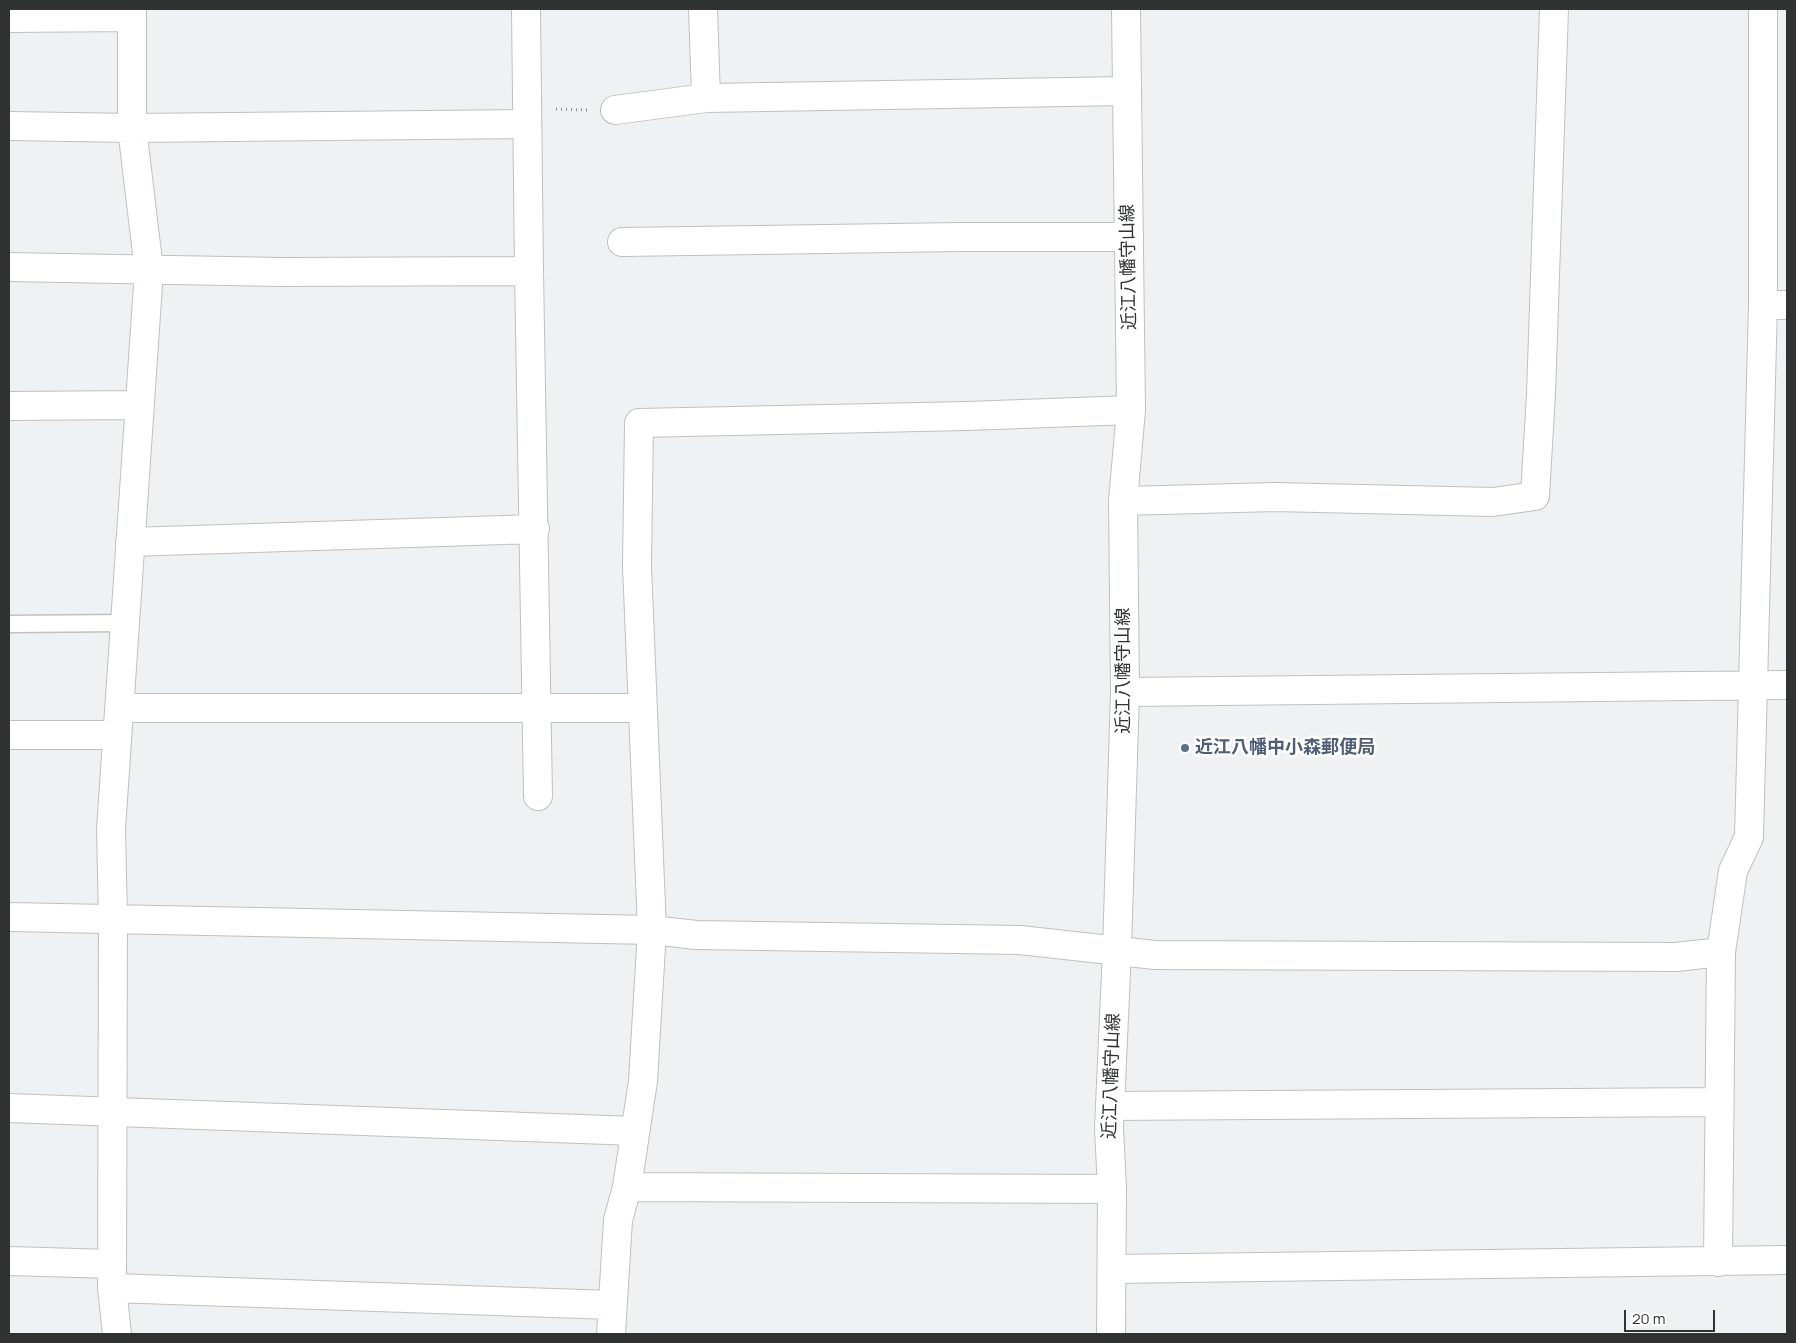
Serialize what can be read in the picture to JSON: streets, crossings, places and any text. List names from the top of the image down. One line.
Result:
{"streets":{"street":["近江八幡守山線"]},"places":["近江八幡中小森郵便局"],"scale_bar":"20 m"}
